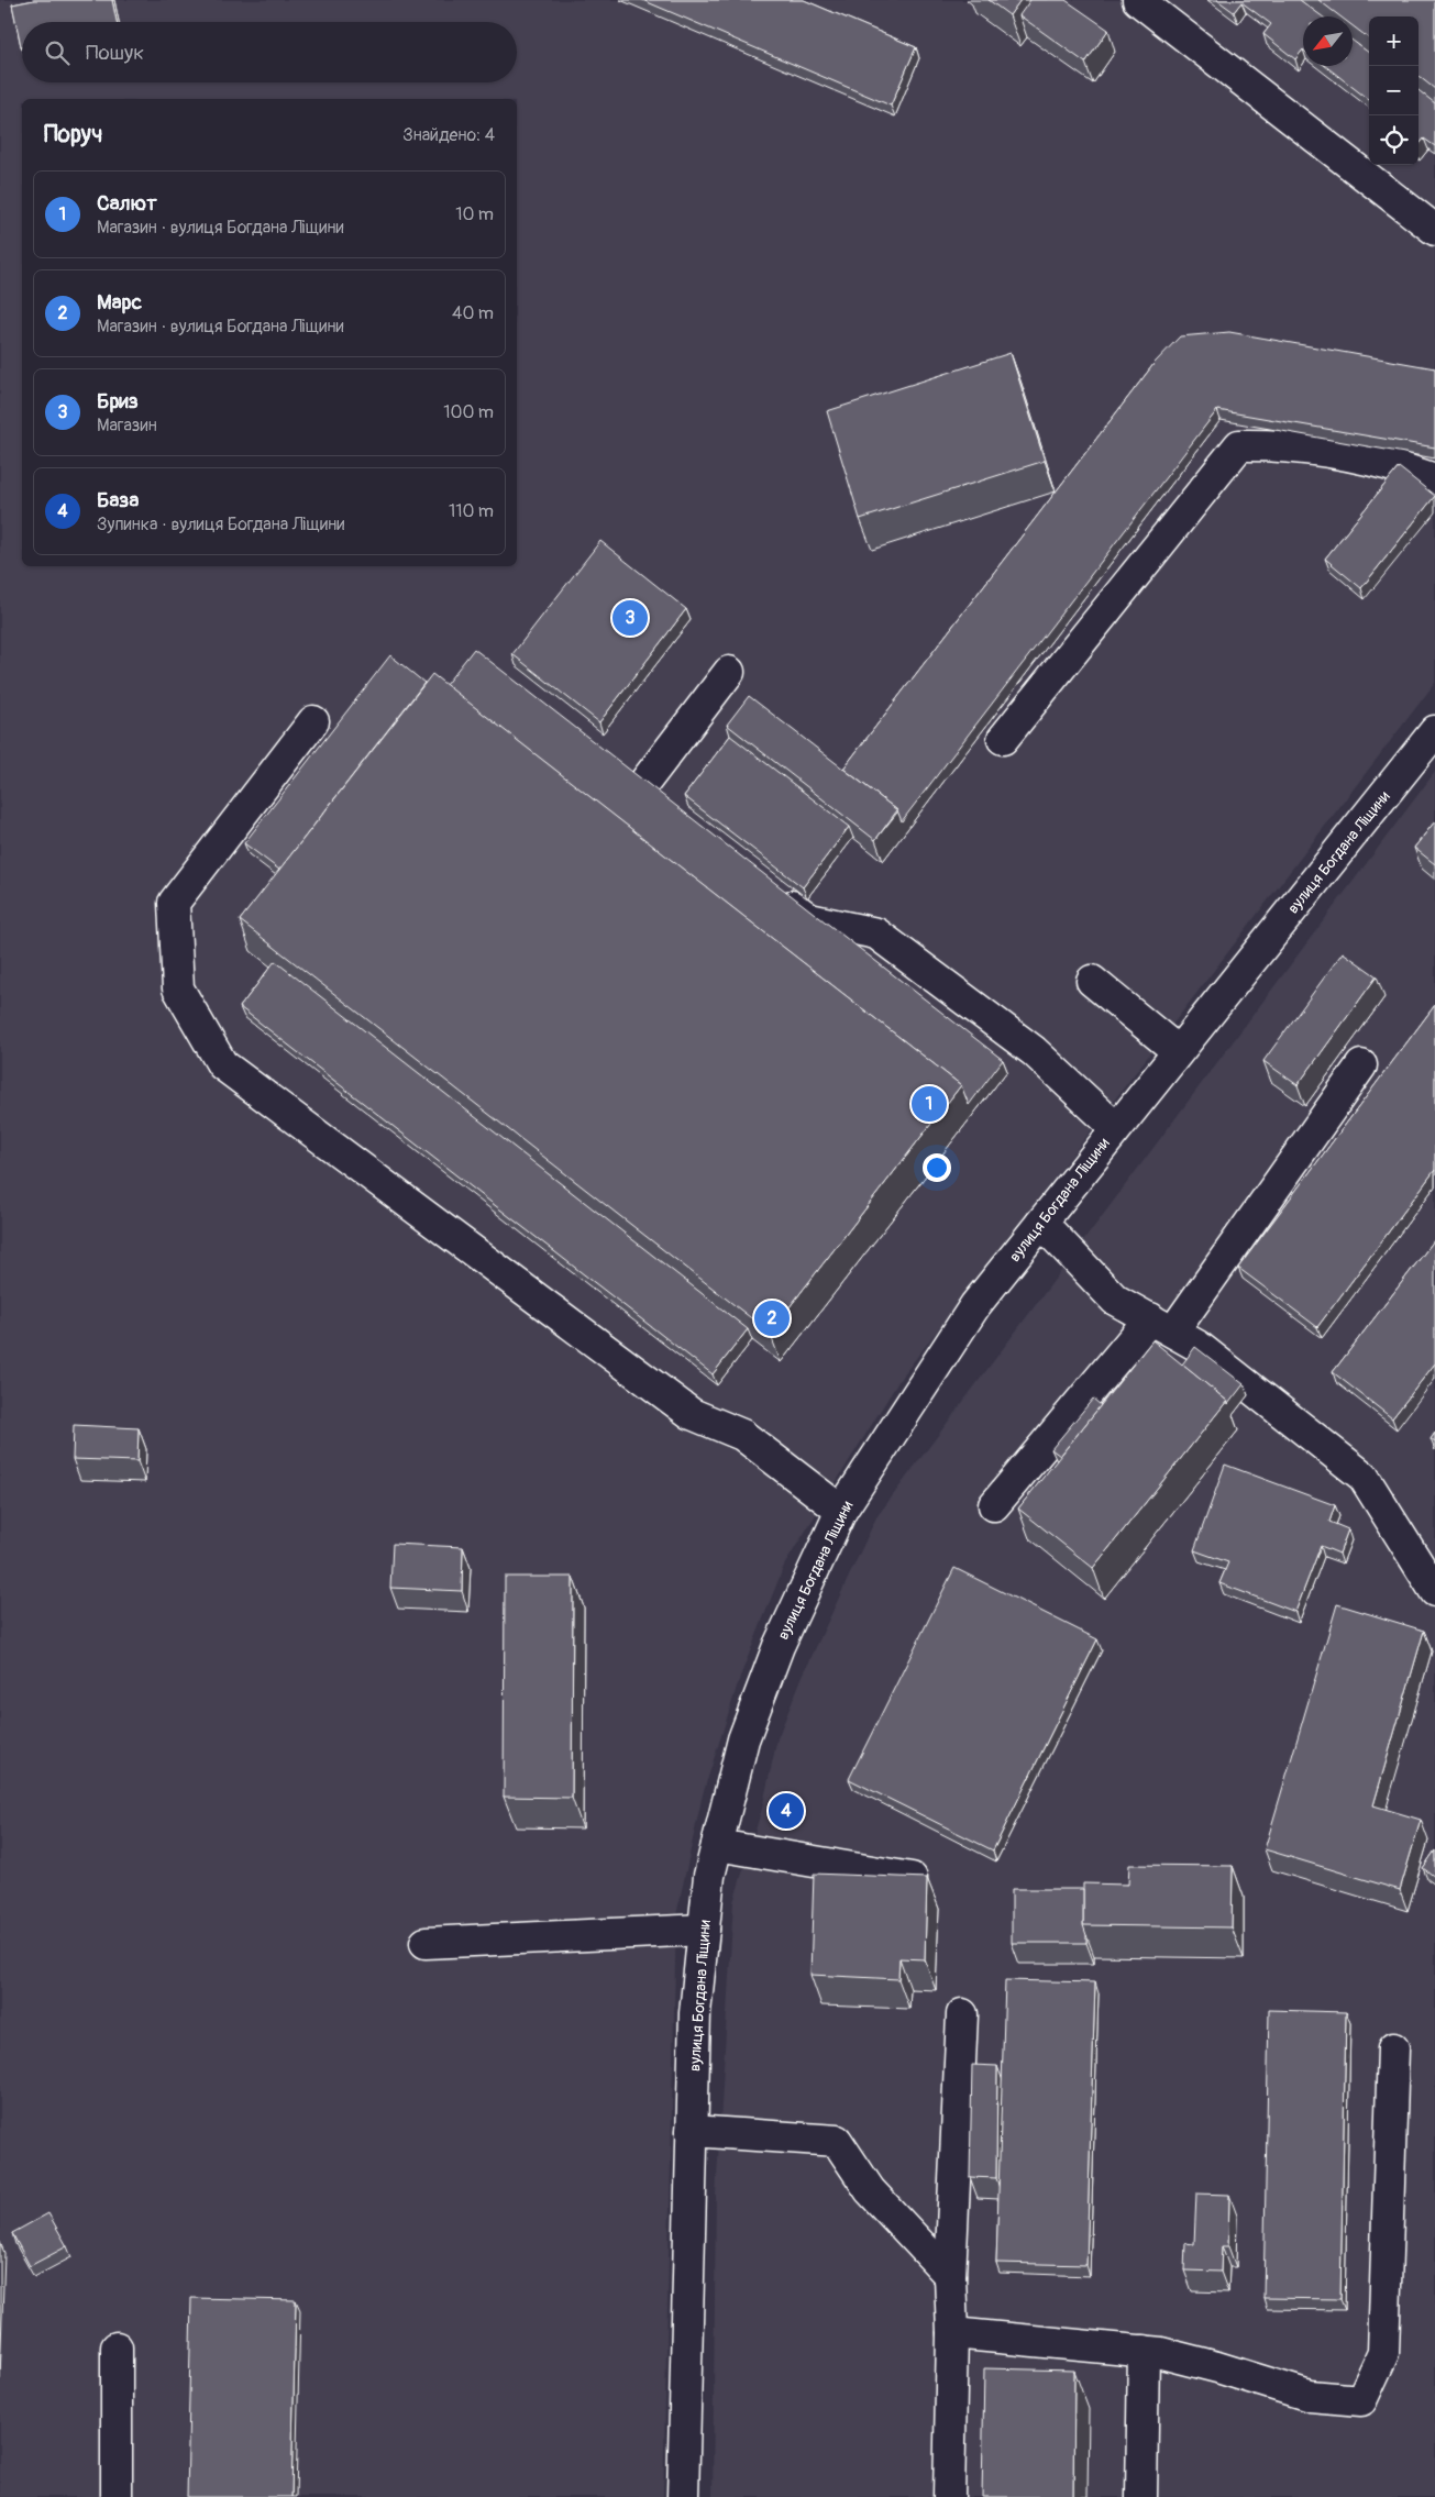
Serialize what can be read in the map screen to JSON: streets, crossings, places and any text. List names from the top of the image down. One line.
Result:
{"streets":{"main road":["вулиця Богдана Ліщини"]},"north":"bottom left","page":{"map_buttons":["+","−"],"search":"Пошук","heading":["Поруч","Знайдено: 4"],"list":[{"mark":"1","name":"Салют","note":"Магазин · вулиця Богдана Ліщини","value":"10 m"},{"mark":"2","name":"Марс","note":"Магазин · вулиця Богдана Ліщини","value":"40 m"},{"mark":"3","name":"Бриз","note":"Магазин","value":"100 m"},{"mark":"4","name":"База","note":"Зупинка · вулиця Богдана Ліщини","value":"110 m"}],"pins":["3","1","2","4"]}}
